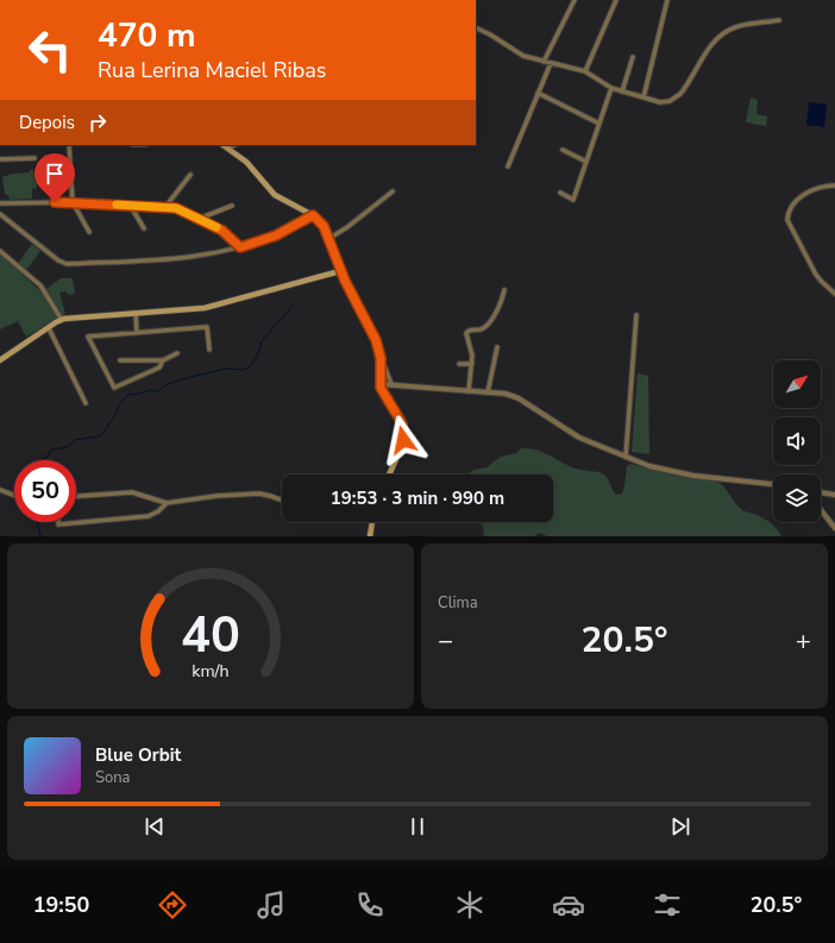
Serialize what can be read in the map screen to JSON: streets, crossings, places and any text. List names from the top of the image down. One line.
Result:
{"north":"top right","page":{"turn":["470 m","Rua Lerina Maciel Ribas"],"then":"Depois","limit":"50","trip":"19:53 · 3 min · 990 m","tile":"Clima","heat":["−","20.5°","+"],"song":["Blue Orbit","Sona"],"tabs":["19:50","20.5°"],"gauge":["40","km/h"]}}
